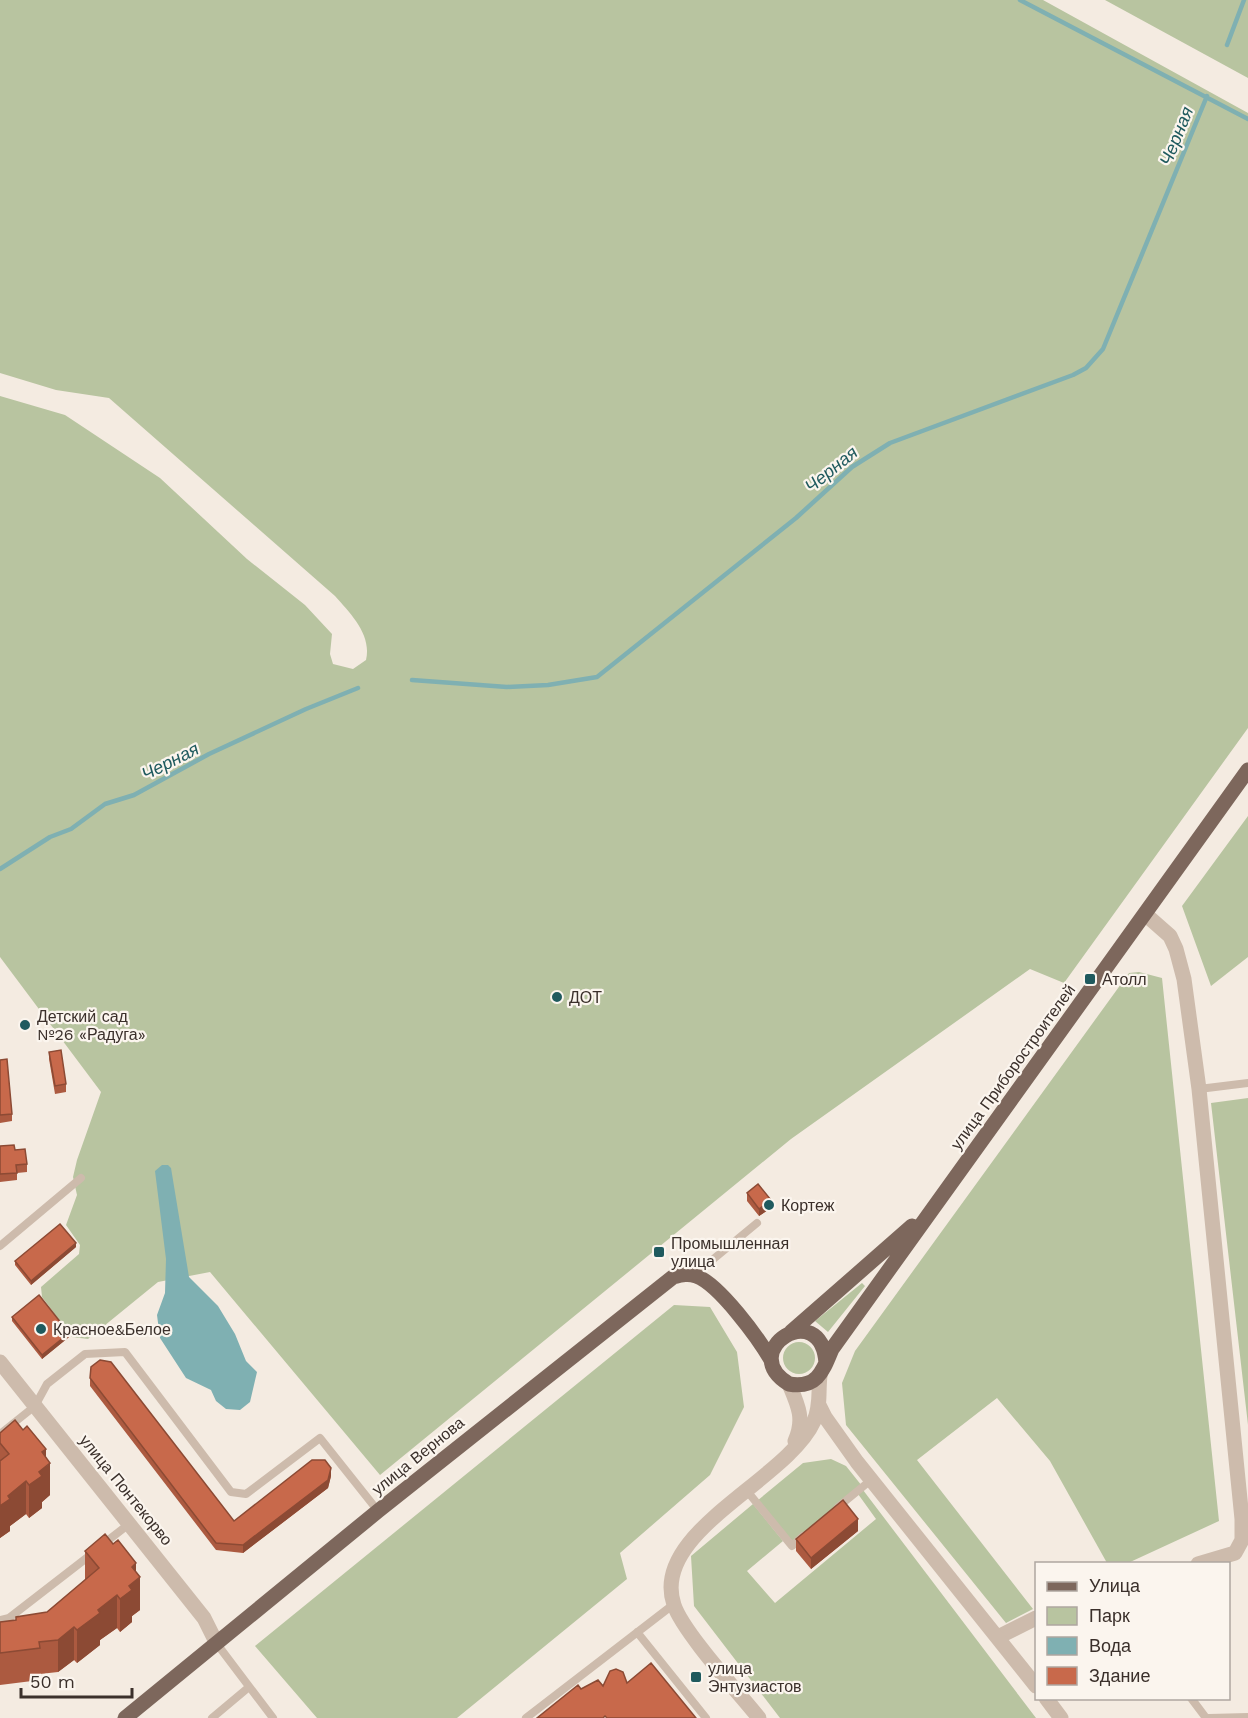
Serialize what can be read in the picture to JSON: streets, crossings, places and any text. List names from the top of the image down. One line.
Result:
{"streets":{"main road":["улица Приборостроителей","улица Вернова"],"street":["улица Понтекорво"]},"crossings":[["улица Вернова","улица Понтекорво"]],"water":["Черная"],"places":{"transit":["Атолл","Промышленная улица","улица Энтузиастов"],"other":["ДОТ","Детский сад №26 «Радуга»","Кортеж","Красное&Белое"]},"legend":["Улица","Парк","Вода","Здание"],"scale_bar":"50 m"}
